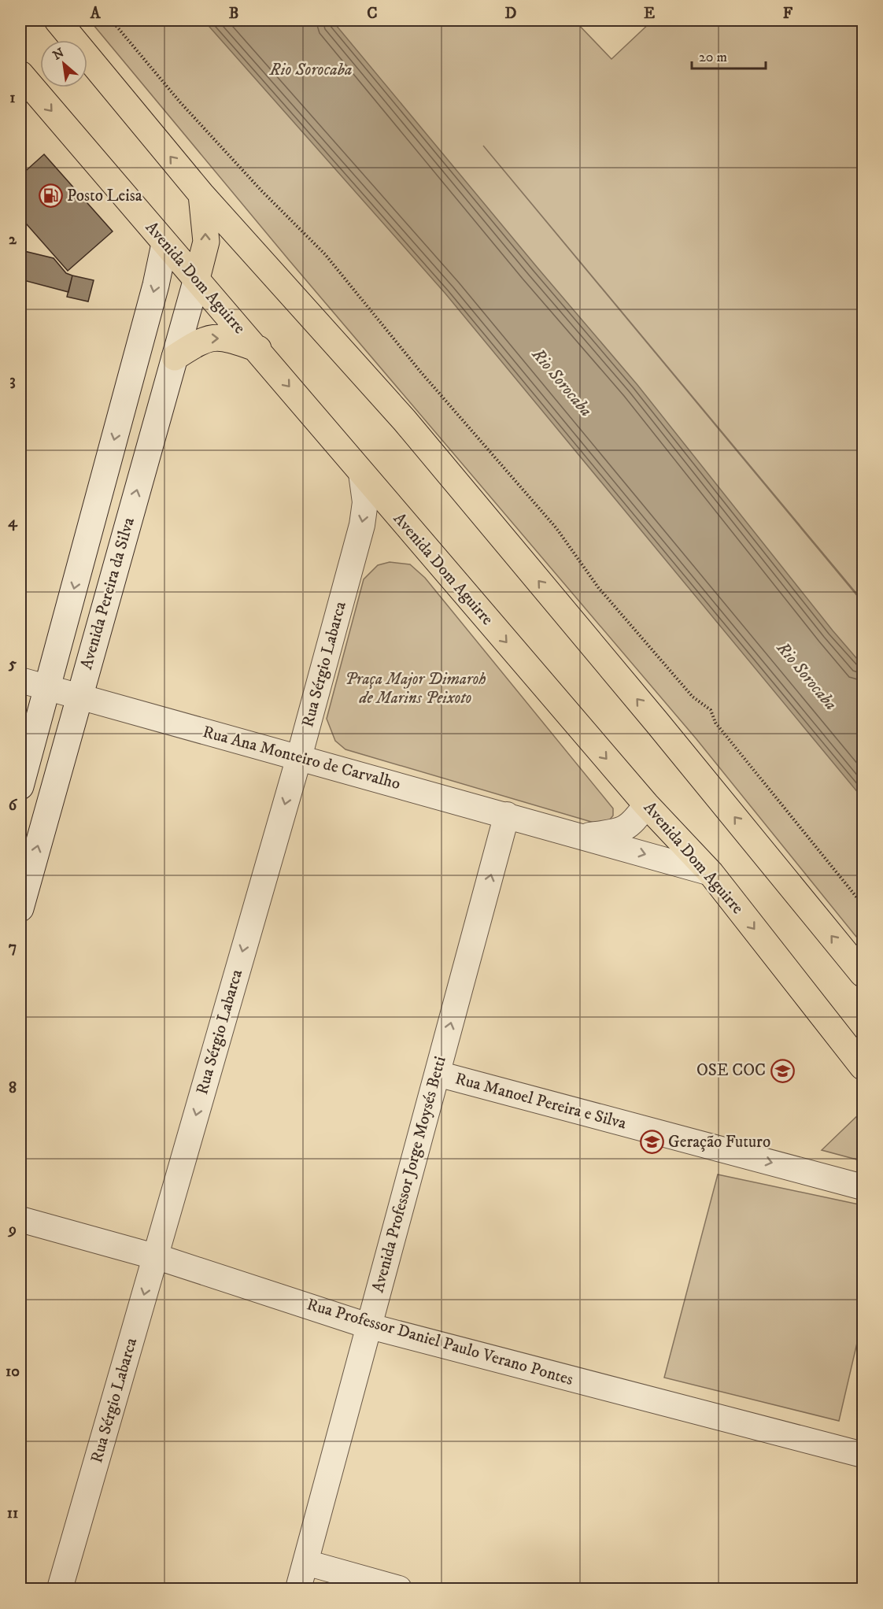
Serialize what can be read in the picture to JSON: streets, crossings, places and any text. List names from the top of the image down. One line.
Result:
{"streets":{"highway":["Avenida Dom Aguirre"],"main road":["Avenida Pereira da Silva"],"street":["Rua Sérgio Labarca","Rua Ana Monteiro de Carvalho","Rua Manoel Pereira e Silva","Avenida Professor Jorge Moysés Betti","Rua Professor Daniel Paulo Verano Pontes"]},"crossings":[["Avenida Dom Aguirre","Avenida Pereira da Silva"],["Avenida Dom Aguirre","Rua Sérgio Labarca"],["Avenida Dom Aguirre","Rua Ana Monteiro de Carvalho"],["Avenida Pereira da Silva","Rua Ana Monteiro de Carvalho"],["Rua Sérgio Labarca","Rua Ana Monteiro de Carvalho"],["Rua Sérgio Labarca","Rua Professor Daniel Paulo Verano Pontes"],["Rua Ana Monteiro de Carvalho","Avenida Professor Jorge Moysés Betti"],["Rua Manoel Pereira e Silva","Avenida Professor Jorge Moysés Betti"],["Avenida Professor Jorge Moysés Betti","Rua Professor Daniel Paulo Verano Pontes"]],"one_way":["Rua Sérgio Labarca","Rua Manoel Pereira e Silva"],"water":["Rio Sorocaba"],"parks":["Praça Major Dimaroh de Marins Peixoto"],"places":{"fuel station":["Posto Leisa"],"school or university":["OSE COC","Geração Futuro"]},"scale_bar":"20 m","north":"top left","grid":{"columns":["A","B","C","D","E","F"],"rows":["1","2","3","4","5","6","7","8","9","10","11"]}}
